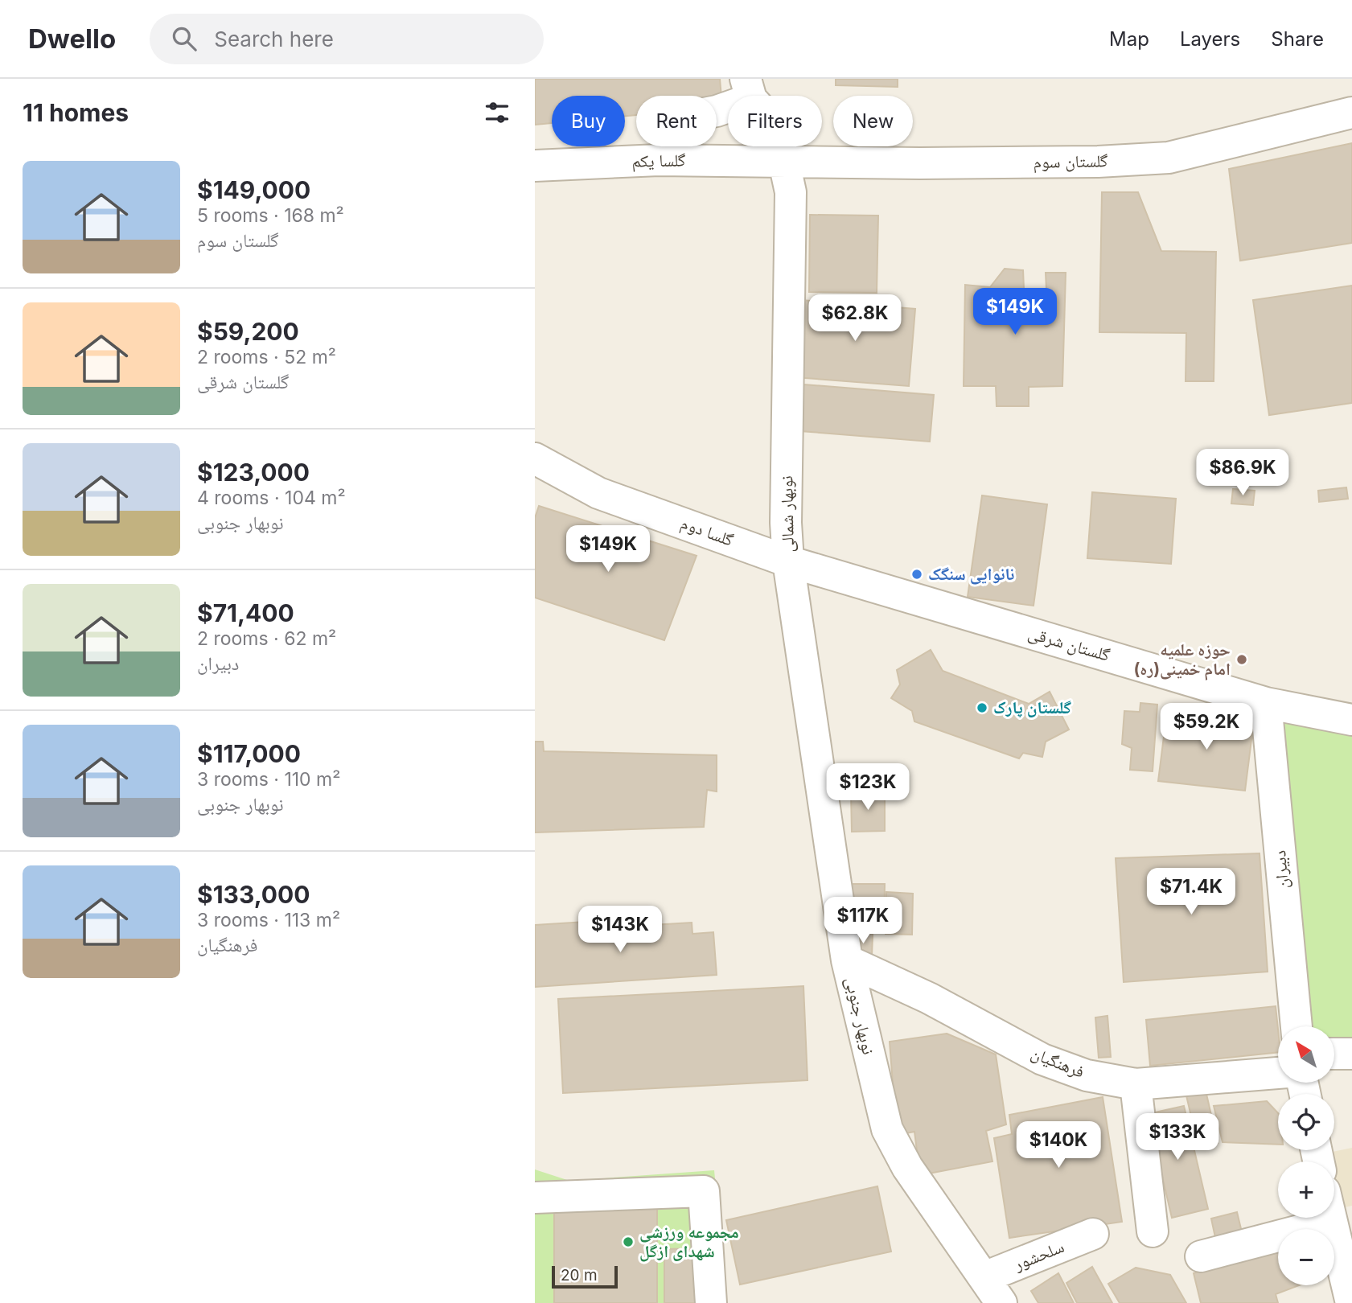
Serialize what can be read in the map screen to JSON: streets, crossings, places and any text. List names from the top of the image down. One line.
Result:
{"streets":{"street":["گلسا يكم","گلستان سوم","نوبهار شمالی","گلسا دوم","گلستان شرقی","دبیران","نوبهار جنوبی","فرهنگیان","سلحشور"]},"crossings":[["گلسا يكم","گلستان سوم"],["گلسا يكم","نوبهار شمالی"],["گلستان سوم","نوبهار شمالی"],["نوبهار شمالی","گلسا دوم"],["نوبهار شمالی","گلستان شرقی"],["نوبهار شمالی","نوبهار جنوبی"],["گلسا دوم","گلستان شرقی"],["گلسا دوم","نوبهار جنوبی"],["گلستان شرقی","دبیران"],["گلستان شرقی","نوبهار جنوبی"],["نوبهار جنوبی","فرهنگیان"],["نوبهار جنوبی","سلحشور"]],"places":["نانوایی سنگک","حوزه علمیه امام خمینی(ره)","گلستان پارک","مجموعه ورزشی شهدای ازگل"],"scale_bar":"20 m","north":"top left","page":{"header":"Dwello","search":"Search here","nav":["Map","Layers","Share"],"heading":"11 homes","chip":["Buy","Rent","Filters","New"],"list":[{"name":"$149,000","note":"5 rooms · 168 m² · گلستان سوم"},{"name":"$59,200","note":"2 rooms · 52 m² · گلستان شرقی"},{"name":"$123,000","note":"4 rooms · 104 m² · نوبهار جنوبی"},{"name":"$71,400","note":"2 rooms · 62 m² · دبیران"},{"name":"$117,000","note":"3 rooms · 110 m² · نوبهار جنوبی"},{"name":"$133,000","note":"3 rooms · 113 m² · فرهنگیان"}],"price":["$149K","$62.8K","$86.9K","$149K","$59.2K","$123K","$71.4K","$117K","$143K","$133K","$140K"],"map_buttons":["+","−"],"scale":"20 m"}}
